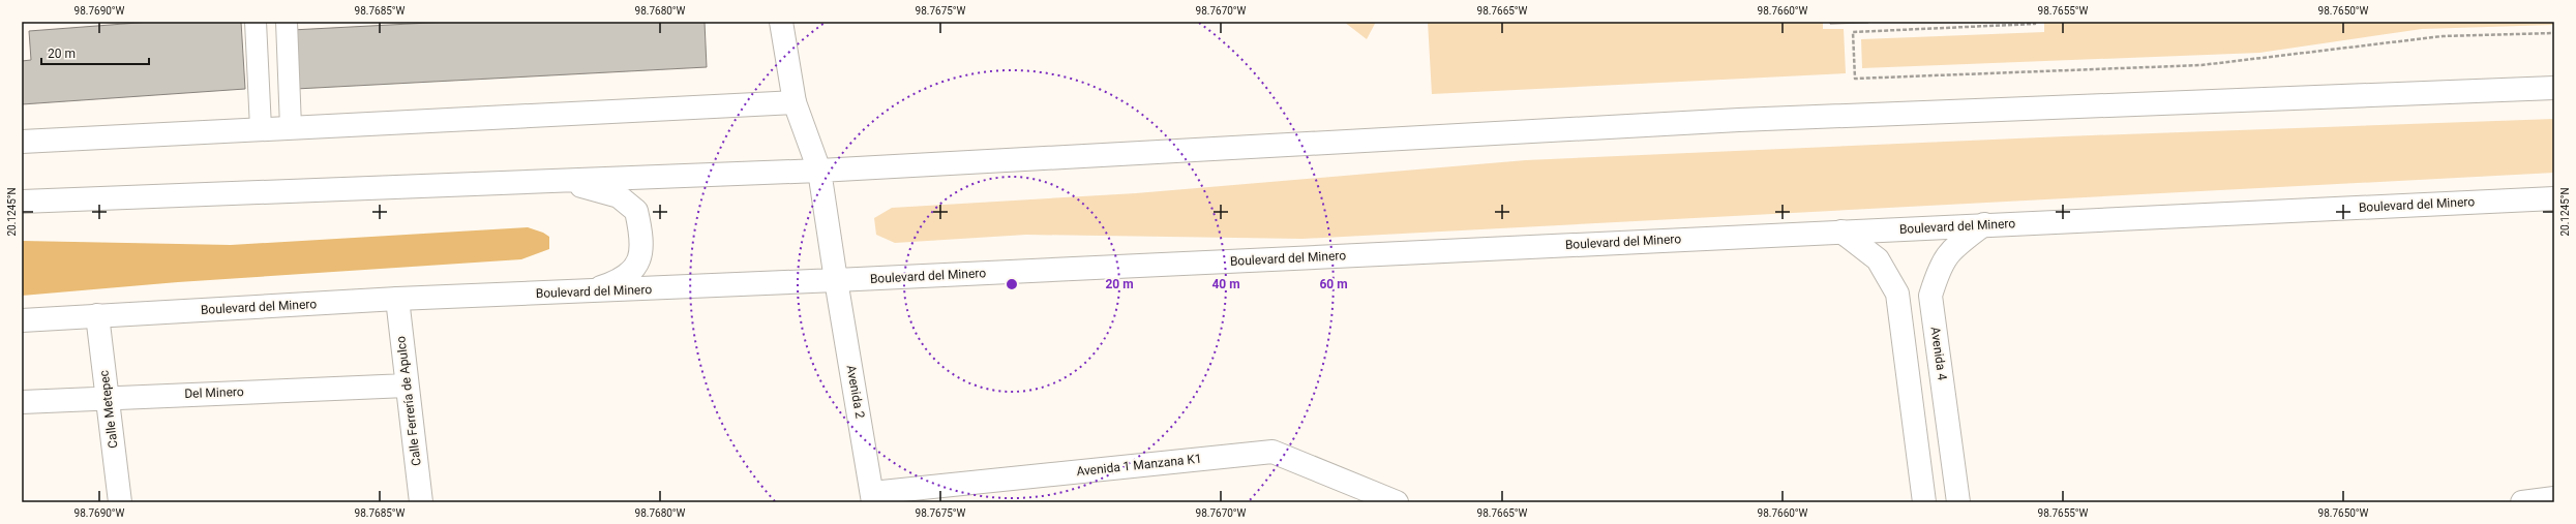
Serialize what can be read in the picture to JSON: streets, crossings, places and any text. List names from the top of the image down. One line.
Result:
{"streets":{"main road":["Boulevard del Minero","Avenida 4","Avenida 2","Del Minero","Calle Ferrería de Apulco","Calle Metepec","Avenida 1 Manzana K1"]},"crossings":[["Boulevard del Minero","Avenida 4"],["Boulevard del Minero","Avenida 2"],["Boulevard del Minero","Calle Ferrería de Apulco"],["Boulevard del Minero","Calle Metepec"],["Avenida 2","Avenida 1 Manzana K1"],["Del Minero","Calle Ferrería de Apulco"],["Del Minero","Calle Metepec"]],"scale_bar":"20 m","coordinates":["98.7690°W","98.7685°W","98.7680°W","98.7675°W","98.7670°W","98.7665°W","98.7660°W","98.7655°W","98.7650°W","20.1245°N"],"rings":["20 m","40 m","60 m"]}
